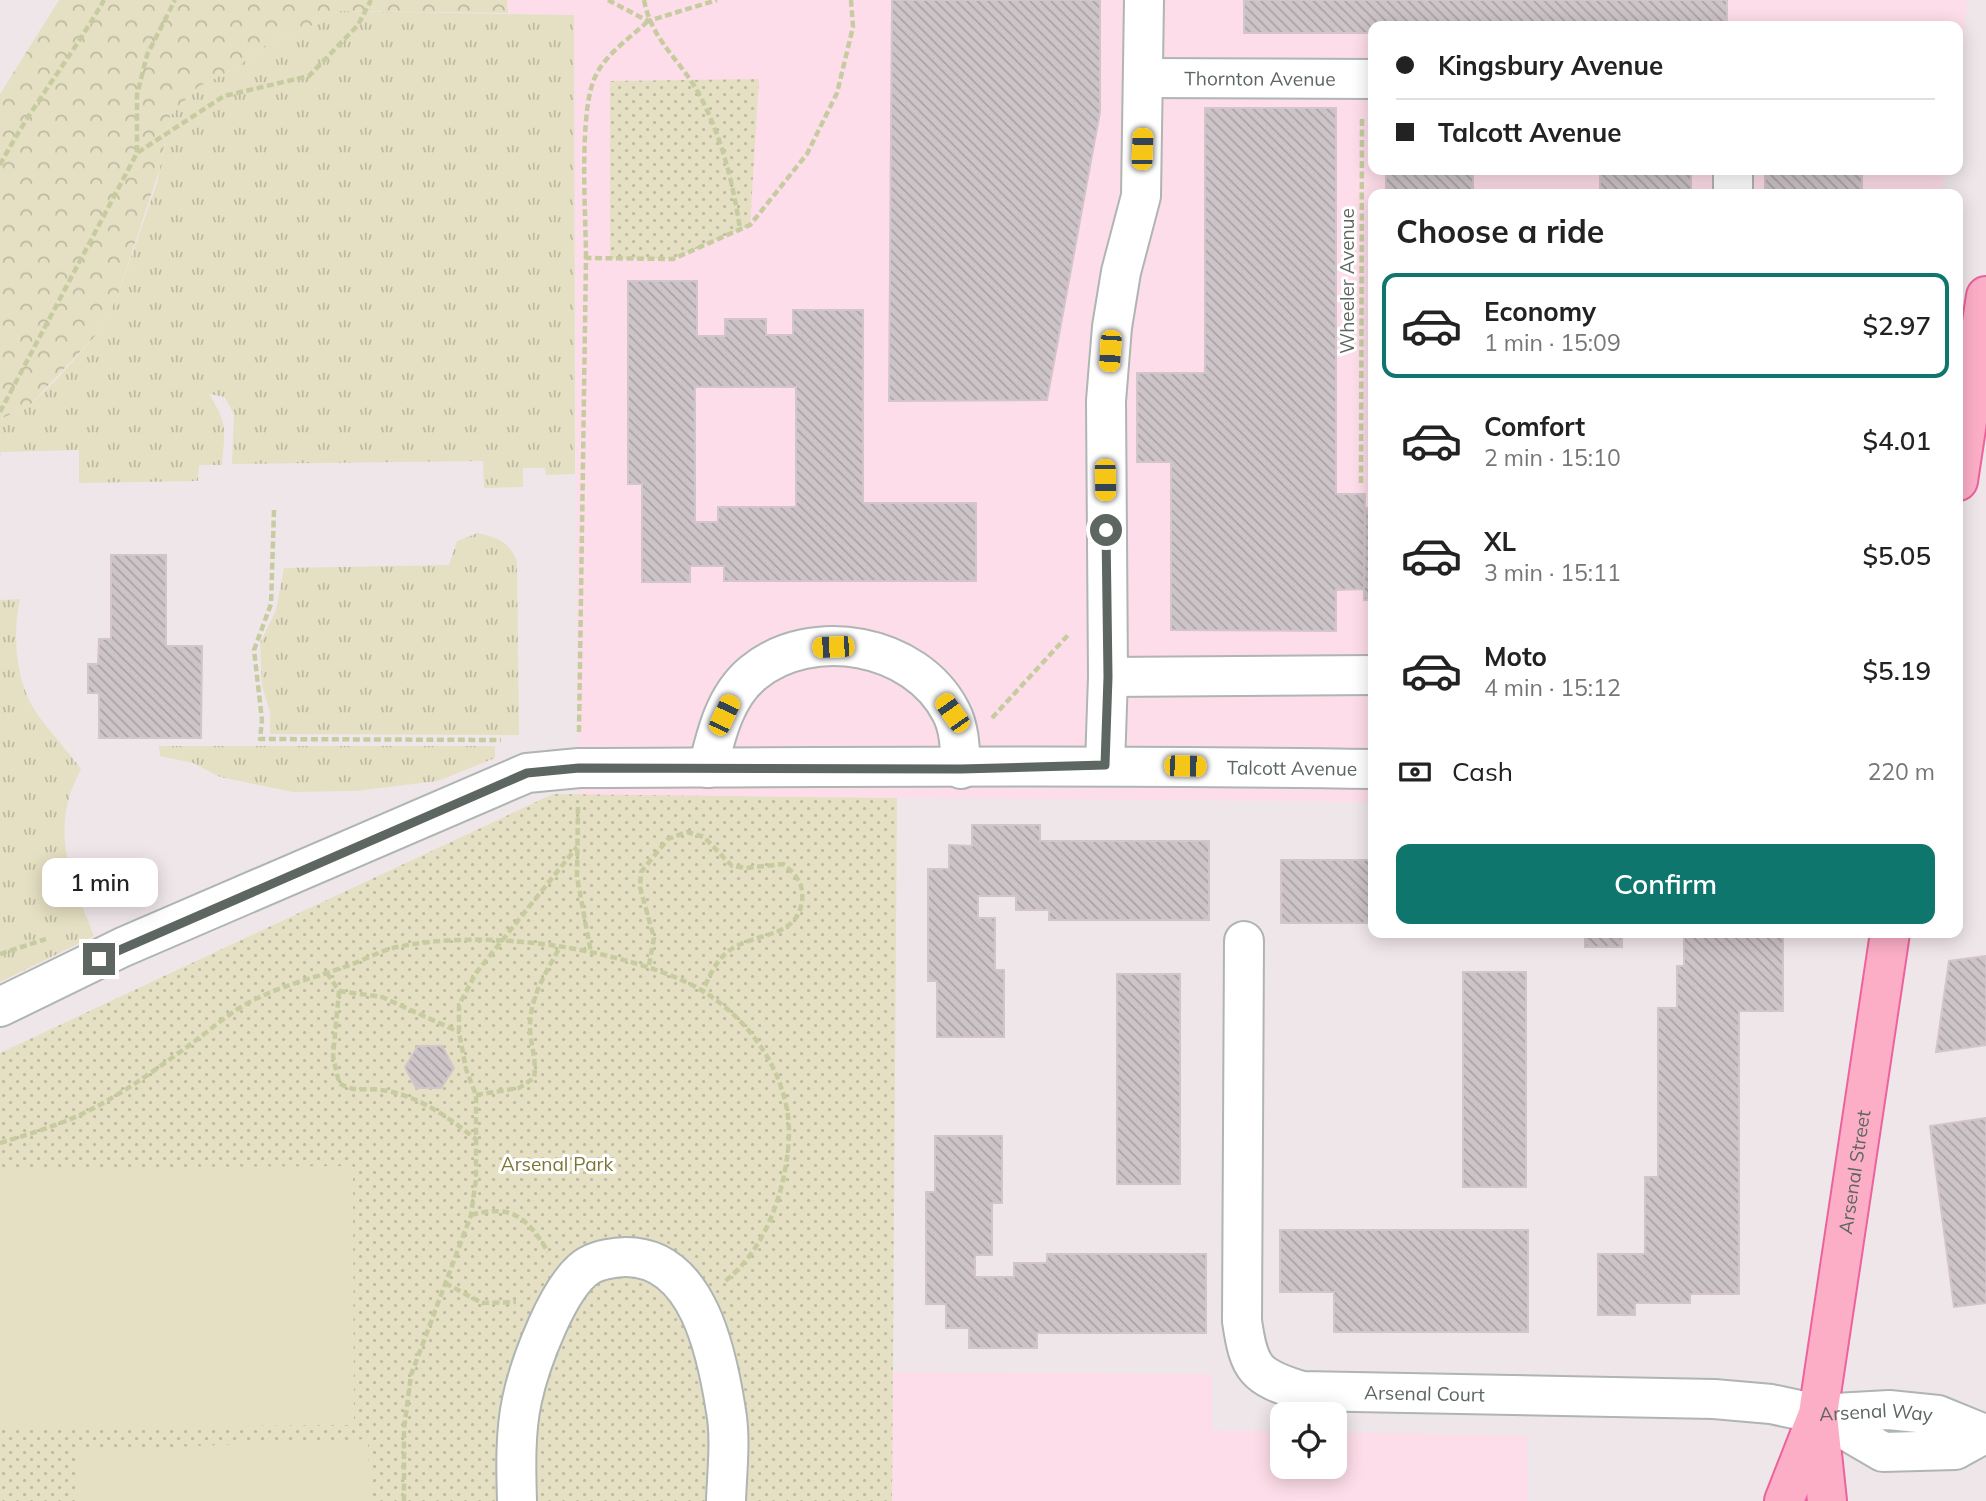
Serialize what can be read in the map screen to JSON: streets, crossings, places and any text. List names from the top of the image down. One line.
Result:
{"streets":{"main road":["Arsenal Street"],"street":["Thornton Avenue","Talcott Avenue","Arsenal Court","Arsenal Way"],"path":["Wheeler Avenue"]},"crossings":[["Thornton Avenue","Wheeler Avenue"],["Arsenal Street","Arsenal Court"],["Arsenal Street","Arsenal Way"],["Arsenal Court","Arsenal Way"]],"parks":["Arsenal Park"],"page":{"banner":["Kingsbury Avenue","Talcott Avenue"],"heading":"Choose a ride","list":[{"name":"Economy","note":"1 min · 15:09","value":"$2.97"},{"name":"Comfort","note":"2 min · 15:10","value":"$4.01"},{"name":"XL","note":"3 min · 15:11","value":"$5.05"},{"name":"Moto","note":"4 min · 15:12","value":"$5.19"}],"pay":["Cash","220 m"],"buttons":"Confirm","bubble":"1 min"}}
